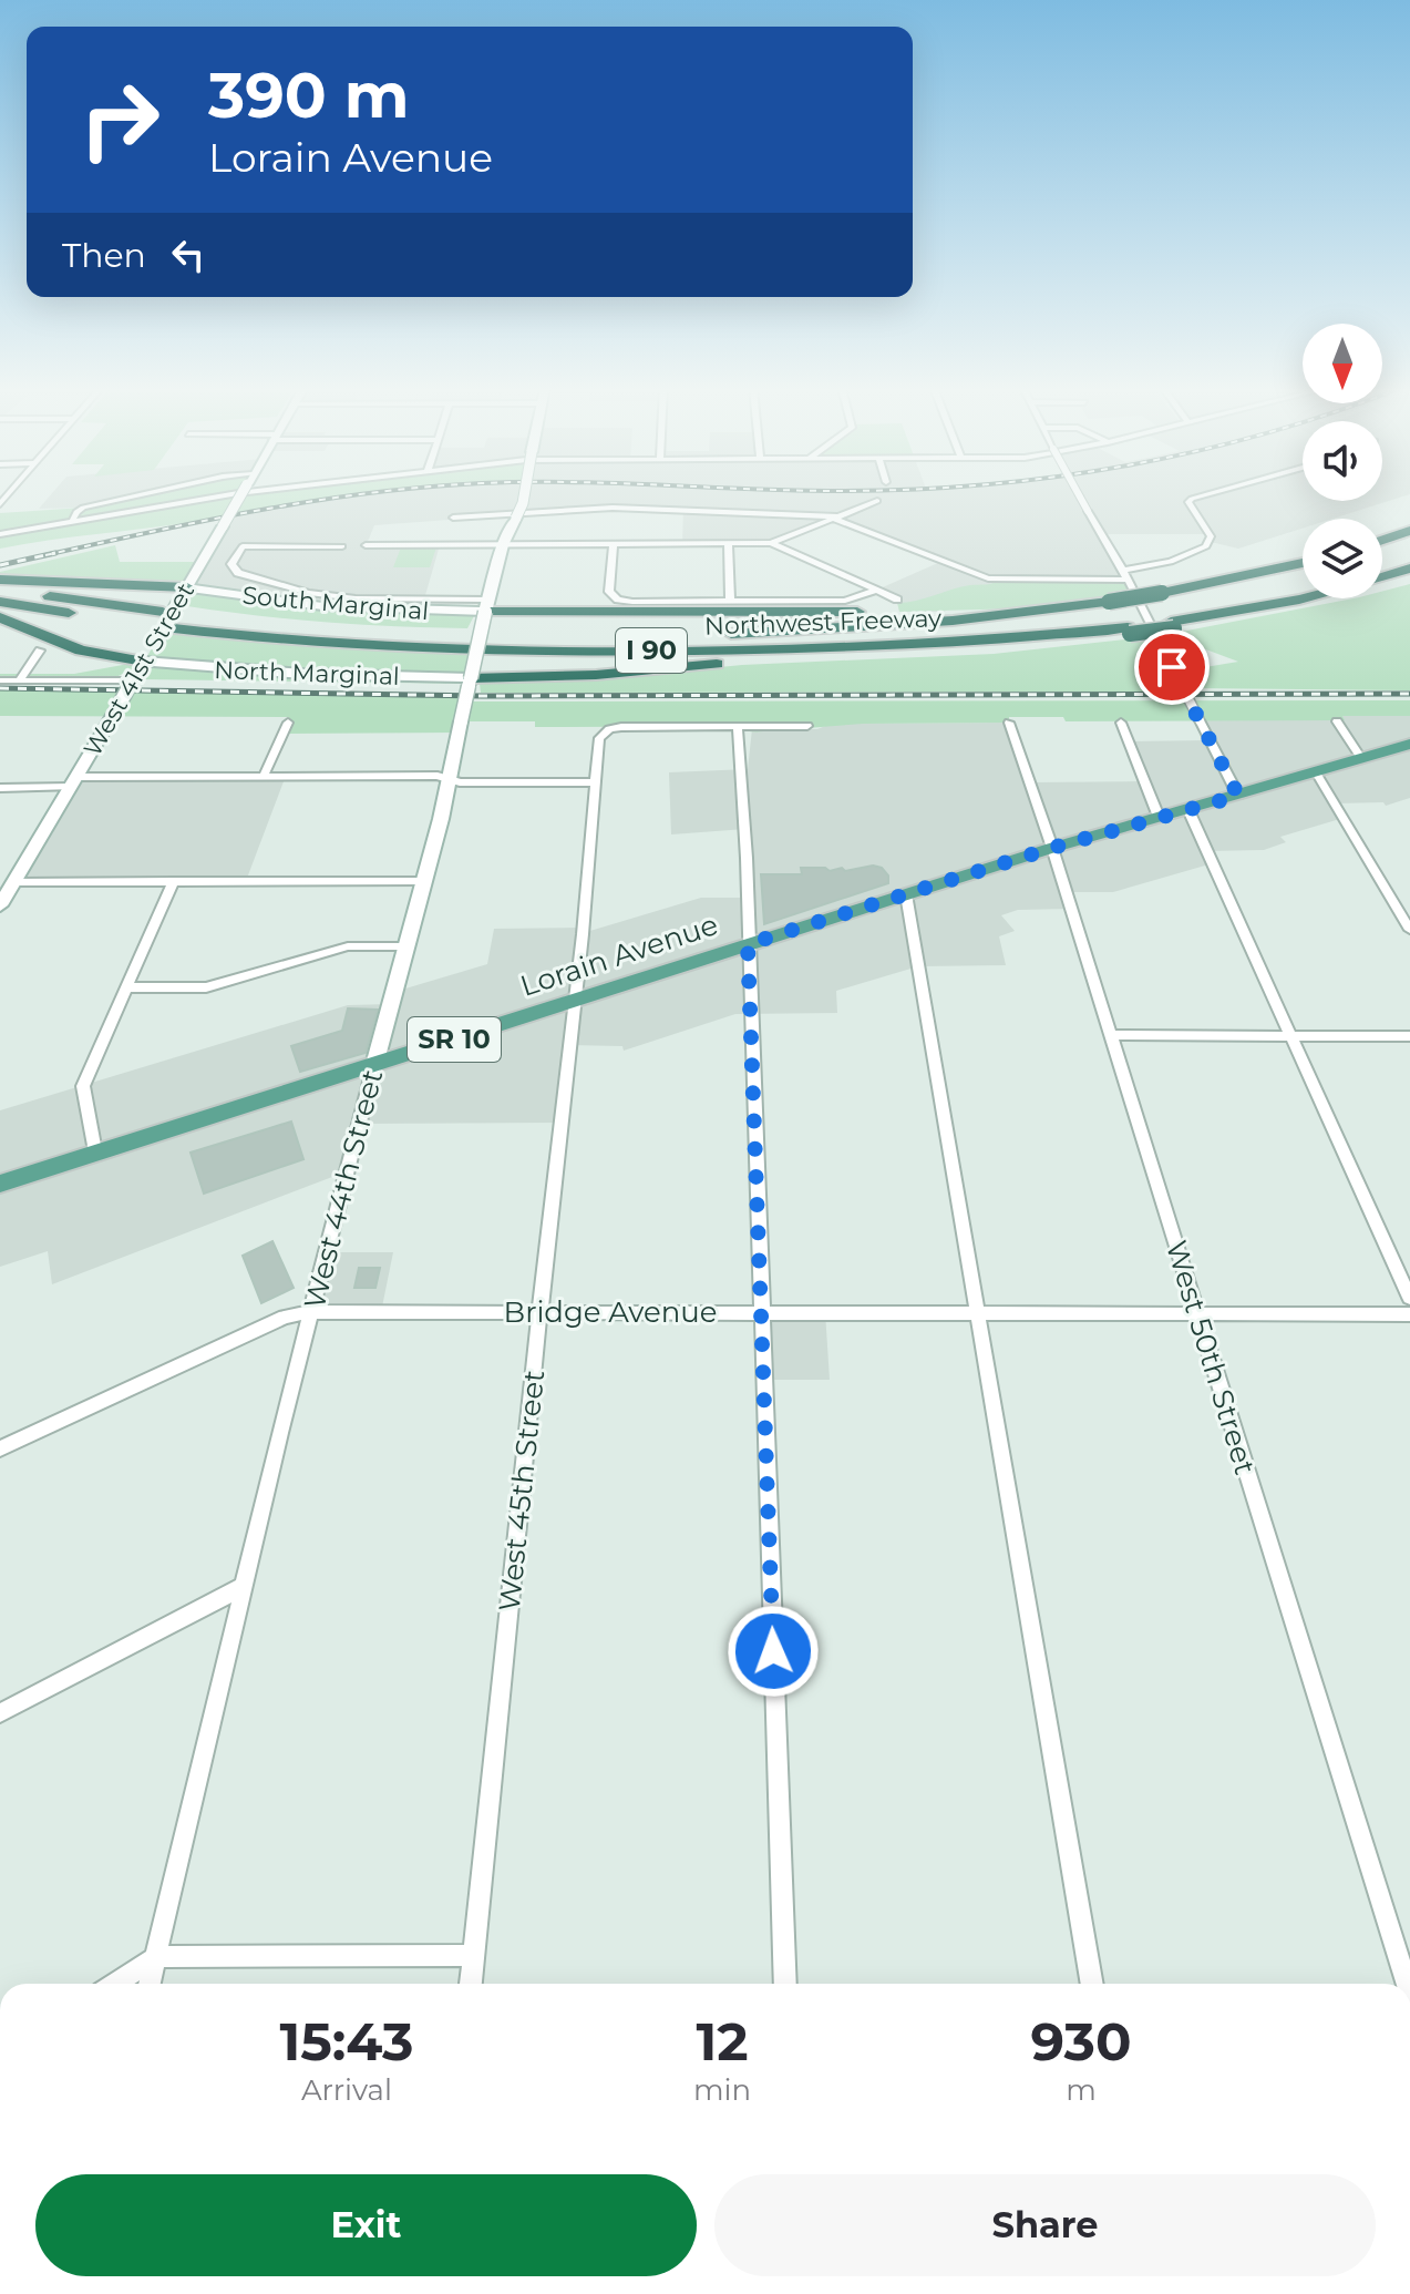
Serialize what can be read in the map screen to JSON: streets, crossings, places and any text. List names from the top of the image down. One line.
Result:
{"streets":{"highway":["Northwest Freeway","I 90"],"main road":["Lorain Avenue","SR 10"],"street":["South Marginal","West 41st Street","North Marginal","West 44th Street","Bridge Avenue","West 50th Street","West 45th Street"]},"crossings":[["South Marginal","West 41st Street"],["South Marginal","West 44th Street"],["Northwest Freeway","West 41st Street"],["West 41st Street","North Marginal"],["North Marginal","West 44th Street"],["Lorain Avenue","West 44th Street"],["Lorain Avenue","West 50th Street"],["Lorain Avenue","West 45th Street"],["West 44th Street","Bridge Avenue"],["Bridge Avenue","West 50th Street"],["Bridge Avenue","West 45th Street"]],"north":"bottom","page":{"turn":["390 m","Lorain Avenue"],"then":"Then","eta":["15:43","Arrival","12","min","930","m"],"buttons":["Exit","Share"]}}
